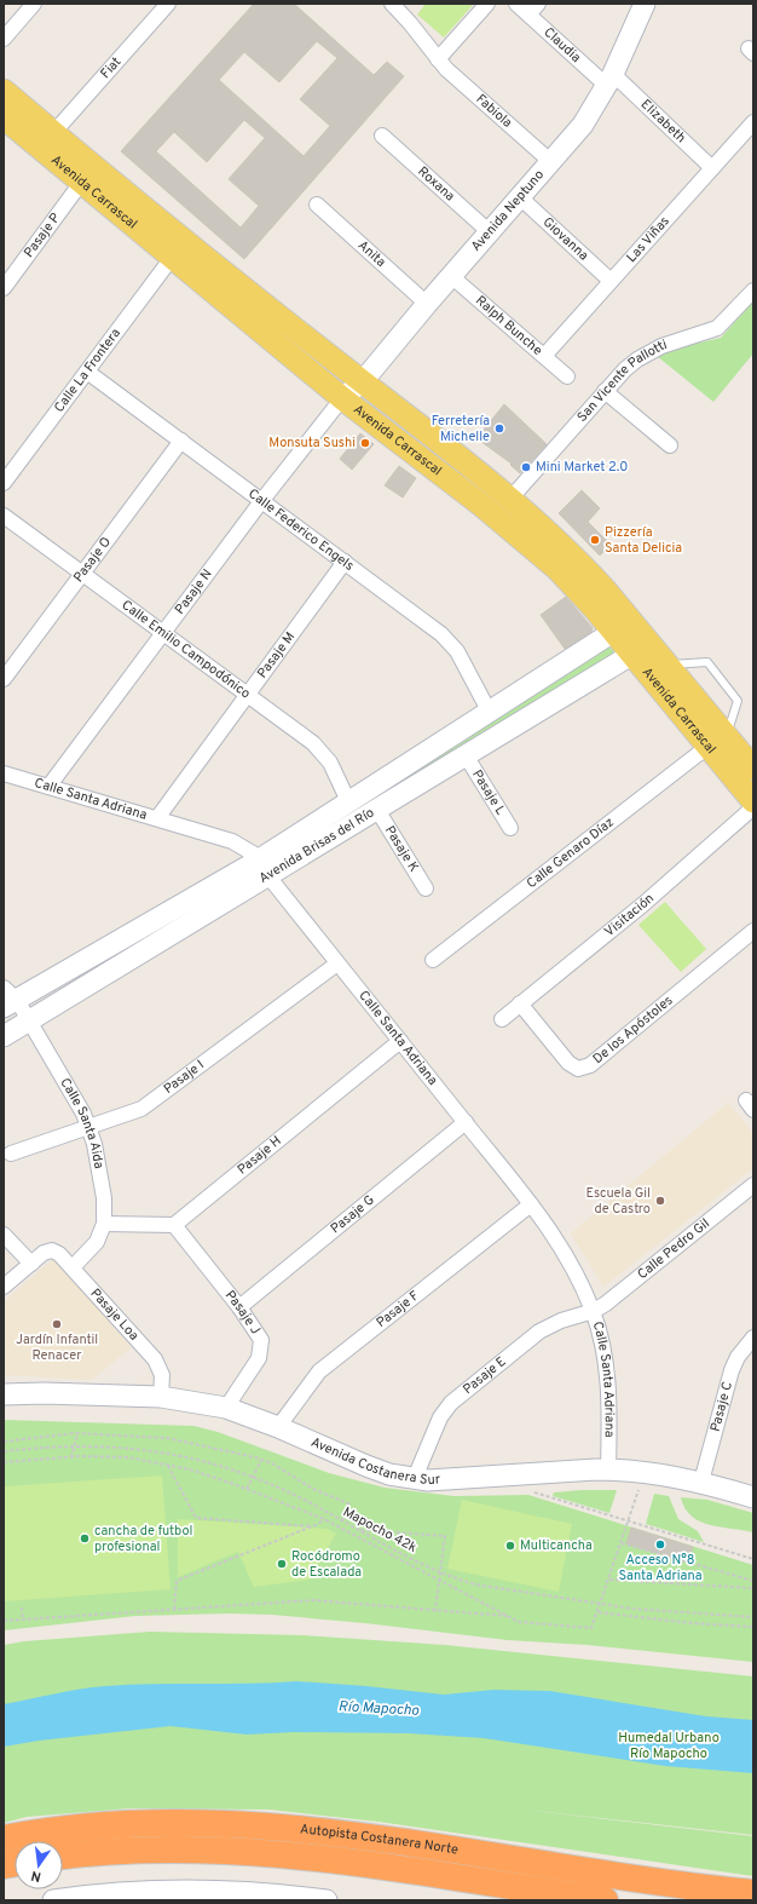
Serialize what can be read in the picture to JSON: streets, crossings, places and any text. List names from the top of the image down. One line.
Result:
{"streets":{"highway":["Autopista Costanera Norte"],"main road":["Avenida Carrascal"],"street":["Claudia","Fiat","Fabiola","Elizabeth","Roxana","Avenida Neptuno","Pasaje P","Giovanna","Las Viñas","Anita","Ralph Bunche","Calle La Frontera","San Vicente Pallotti","Calle Federico Engels","Pasaje O","Pasaje N","Calle Emilio Campodónico","Pasaje M","Pasaje L","Calle Santa Adriana","Avenida Brisas del Río","Pasaje K","Calle Genaro Díaz","Visitación","De los Apóstoles","Pasaje I","Calle Santa Aida","Pasaje H","Pasaje G","Calle Pedro Gil","Pasaje F","Pasaje J","Pasaje Loa","Pasaje E","Pasaje C","Avenida Costanera Sur"],"path":["Mapocho 42k"]},"crossings":[["Claudia","Elizabeth"],["Claudia","Avenida Neptuno"],["Fiat","Avenida Carrascal"],["Fabiola","Avenida Neptuno"],["Elizabeth","Avenida Neptuno"],["Elizabeth","Las Viñas"],["Roxana","Avenida Neptuno"],["Avenida Carrascal","Avenida Neptuno"],["Avenida Carrascal","Pasaje P"],["Avenida Carrascal","Calle La Frontera"],["Avenida Carrascal","San Vicente Pallotti"],["Avenida Carrascal","Pasaje N"],["Avenida Carrascal","Avenida Brisas del Río"],["Avenida Carrascal","Calle Genaro Díaz"],["Avenida Neptuno","Giovanna"],["Avenida Neptuno","Anita"],["Avenida Neptuno","Ralph Bunche"],["Avenida Neptuno","Pasaje N"],["Giovanna","Las Viñas"],["Las Viñas","Ralph Bunche"],["Calle La Frontera","Calle Federico Engels"],["Calle Federico Engels","Pasaje O"],["Calle Federico Engels","Pasaje N"],["Calle Federico Engels","Pasaje M"],["Calle Federico Engels","Avenida Brisas del Río"],["Pasaje O","Calle Emilio Campodónico"],["Pasaje N","Calle Emilio Campodónico"],["Pasaje N","Calle Santa Adriana"],["Calle Emilio Campodónico","Pasaje M"],["Calle Emilio Campodónico","Avenida Brisas del Río"],["Pasaje M","Calle Santa Adriana"],["Pasaje L","Avenida Brisas del Río"],["Calle Santa Adriana","Avenida Brisas del Río"],["Calle Santa Adriana","Pasaje I"],["Calle Santa Adriana","Pasaje H"],["Calle Santa Adriana","Pasaje G"],["Calle Santa Adriana","Calle Pedro Gil"],["Calle Santa Adriana","Pasaje F"],["Calle Santa Adriana","Pasaje E"],["Calle Santa Adriana","Avenida Costanera Sur"],["Avenida Brisas del Río","Pasaje K"],["Avenida Brisas del Río","Calle Santa Aida"],["Visitación","De los Apóstoles"],["Pasaje I","Calle Santa Aida"],["Calle Santa Aida","Pasaje Loa"],["Pasaje H","Pasaje J"],["Pasaje G","Pasaje J"],["Calle Pedro Gil","Pasaje E"],["Pasaje F","Avenida Costanera Sur"],["Pasaje J","Avenida Costanera Sur"],["Pasaje Loa","Avenida Costanera Sur"],["Pasaje E","Avenida Costanera Sur"],["Pasaje C","Avenida Costanera Sur"]],"water":["Río Mapocho"],"parks":["Humedal Urbano Río Mapocho"],"places":["Ferretería Michelle","Monsuta Sushi","Mini Market 2.0","Pizzería Santa Delicia","Escuela Gil de Castro","Jardín Infantil Renacer","cancha de futbol profesional","Acceso N°8 Santa Adriana","Multicancha","Rocódromo de Escalada"],"north":"bottom"}
